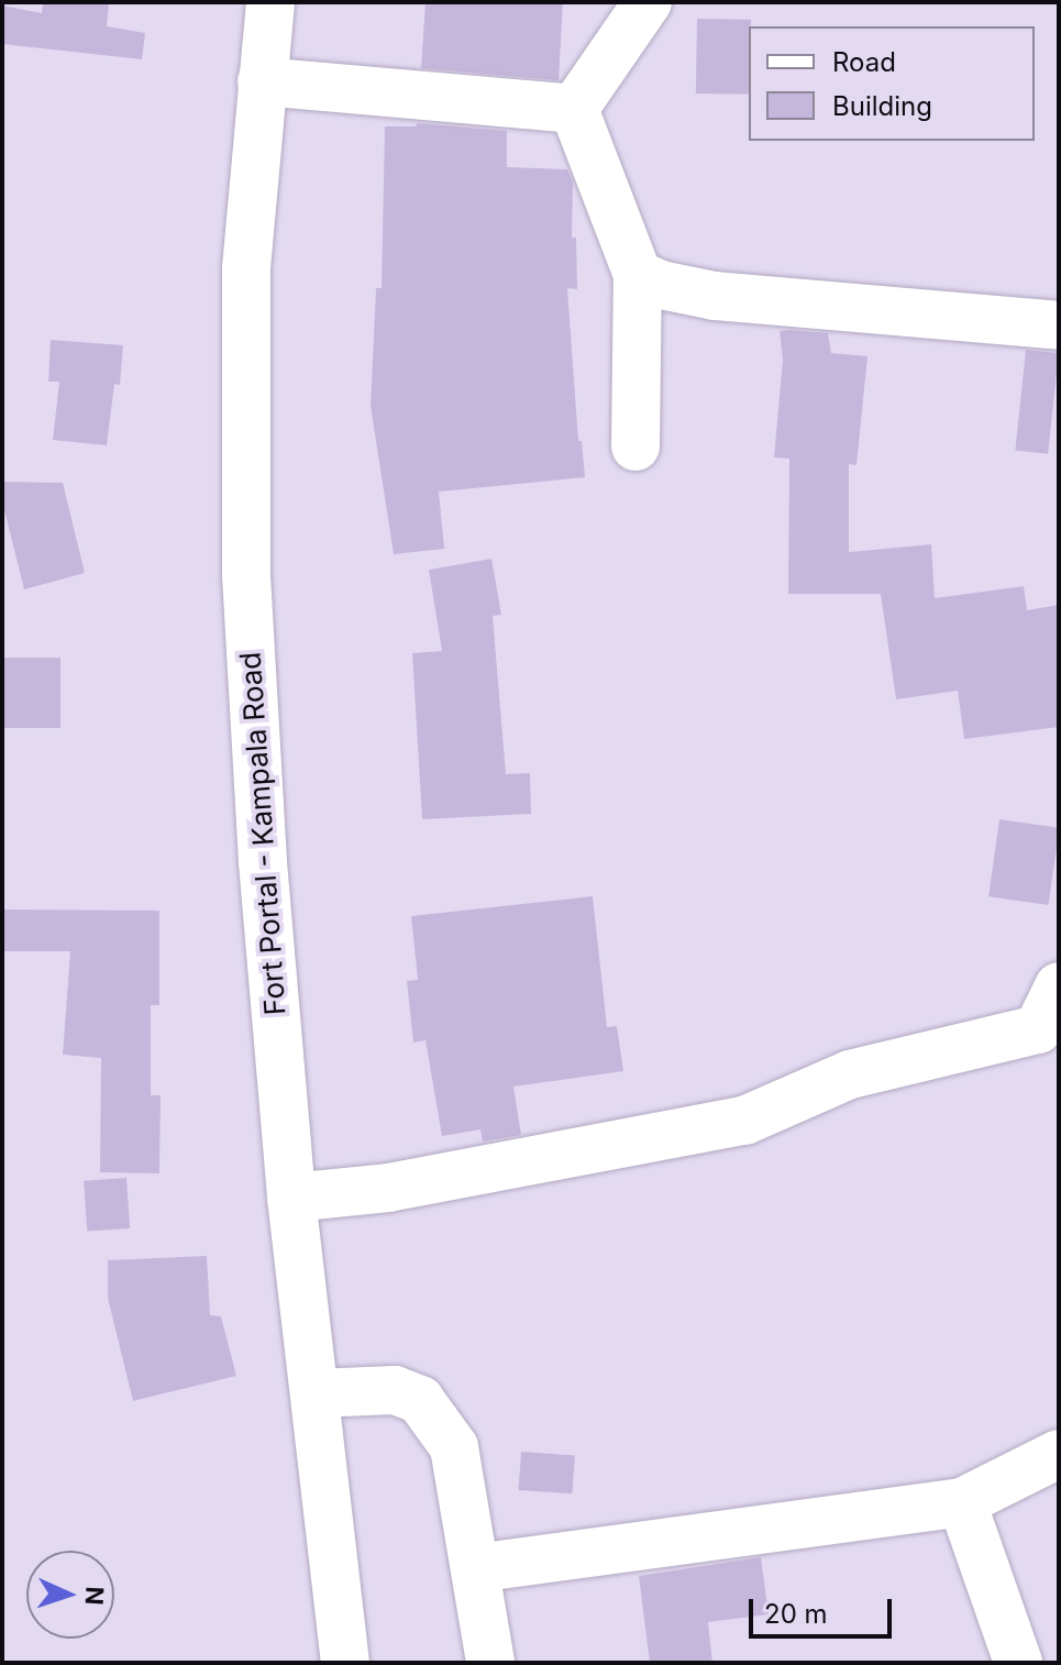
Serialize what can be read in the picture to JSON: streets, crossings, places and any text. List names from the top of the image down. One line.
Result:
{"streets":{"street":["Fort Portal - Kampala Road"]},"legend":["Road","Building"],"scale_bar":"20 m","north":"right"}
